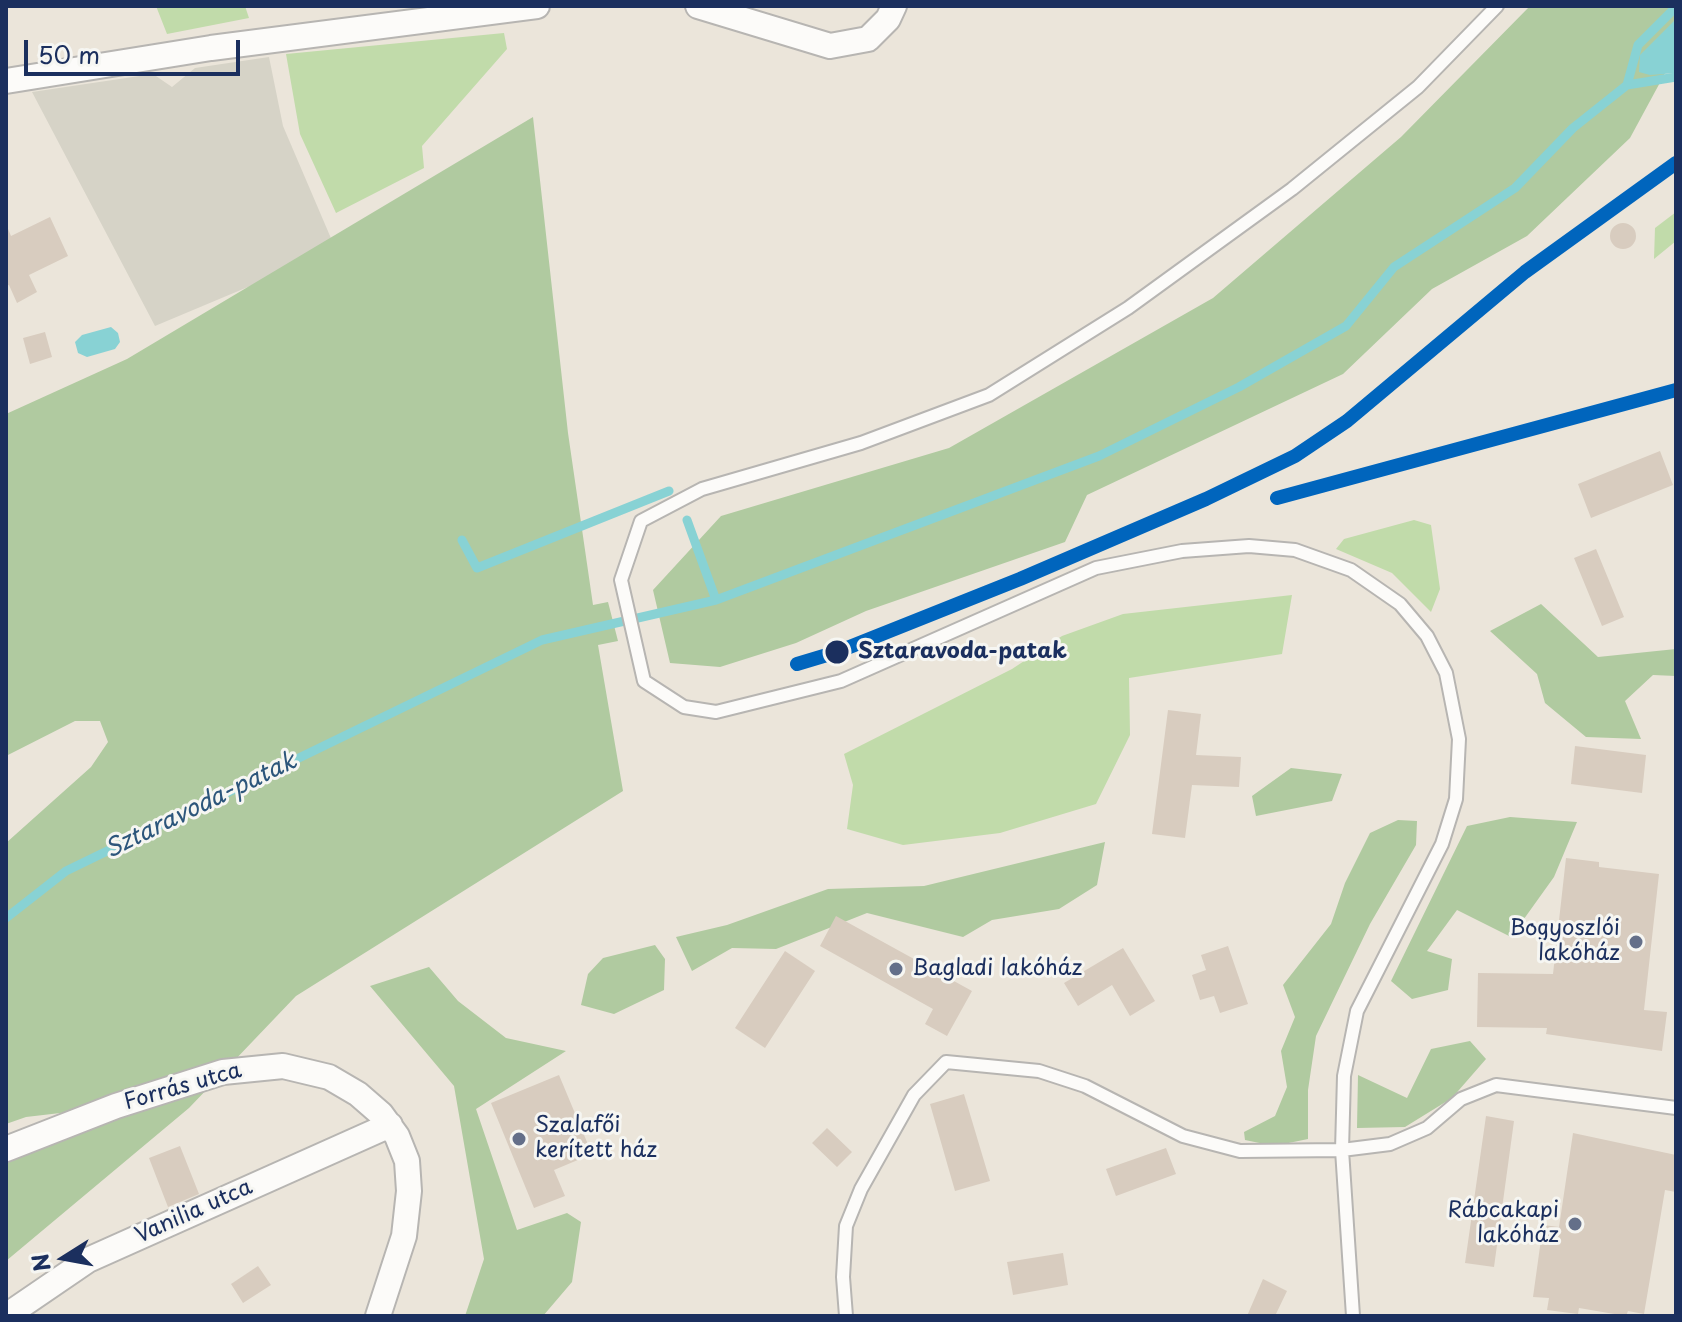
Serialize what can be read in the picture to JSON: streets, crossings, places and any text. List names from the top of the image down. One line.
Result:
{"streets":{"street":["Forrás utca","Vanilia utca"]},"crossings":[["Forrás utca","Vanilia utca"]],"water":["Sztaravoda-patak"],"places":["Sztaravoda-patak","Bogyoszlói lakóház","Bagladi lakóház","Szalafői kerített ház","Rábcakapi lakóház"],"scale_bar":"50 m","north":"left"}
